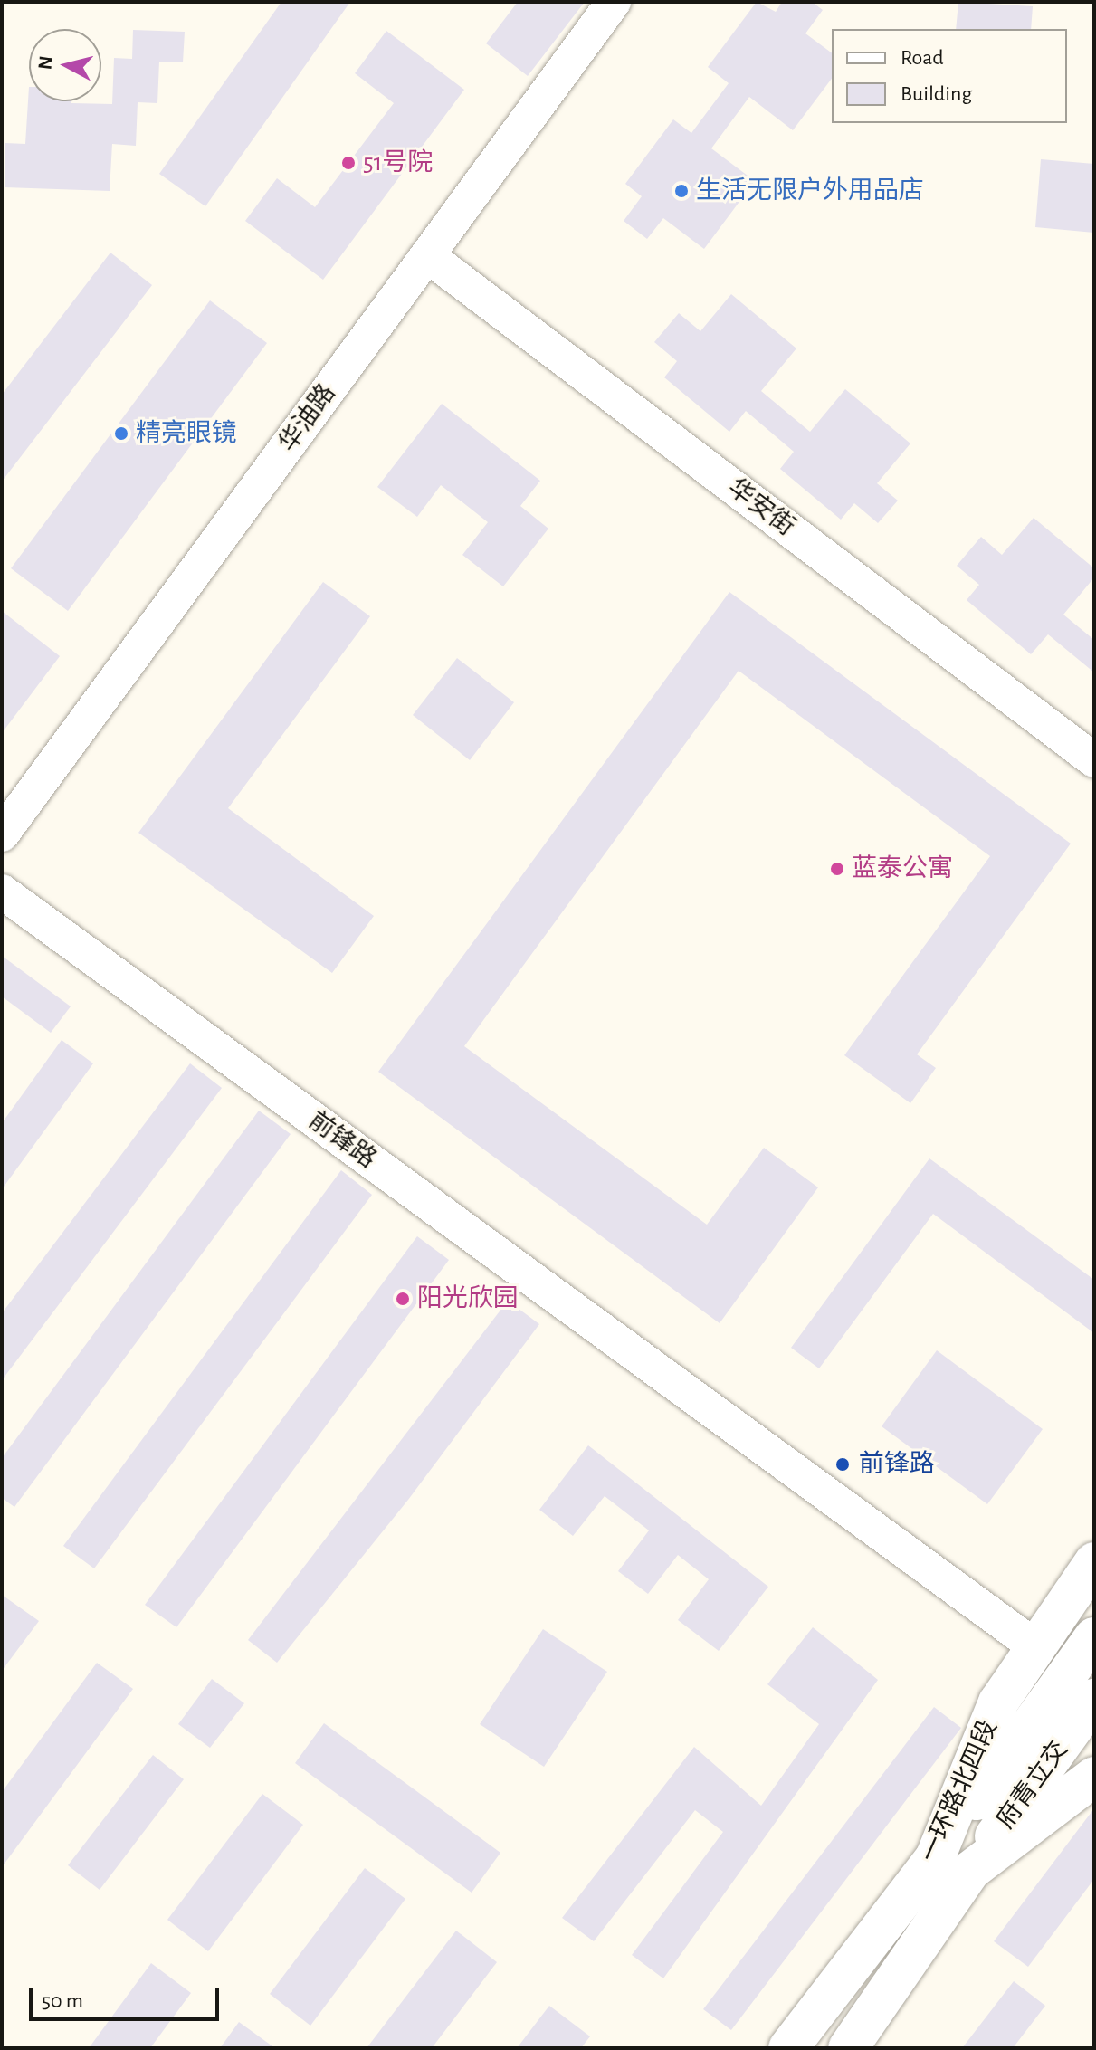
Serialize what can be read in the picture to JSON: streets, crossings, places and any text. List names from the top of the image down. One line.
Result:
{"streets":{"main road":["府青立交","一环路北四段"],"street":["华油路","华安街","前锋路"]},"crossings":[["华油路","华安街"],["前锋路","一环路北四段"],["府青立交","一环路北四段"]],"places":["51号院","生活无限户外用品店","精亮眼镜","蓝泰公寓","阳光欣园","前锋路"],"legend":["Road","Building"],"scale_bar":"50 m","north":"left"}
